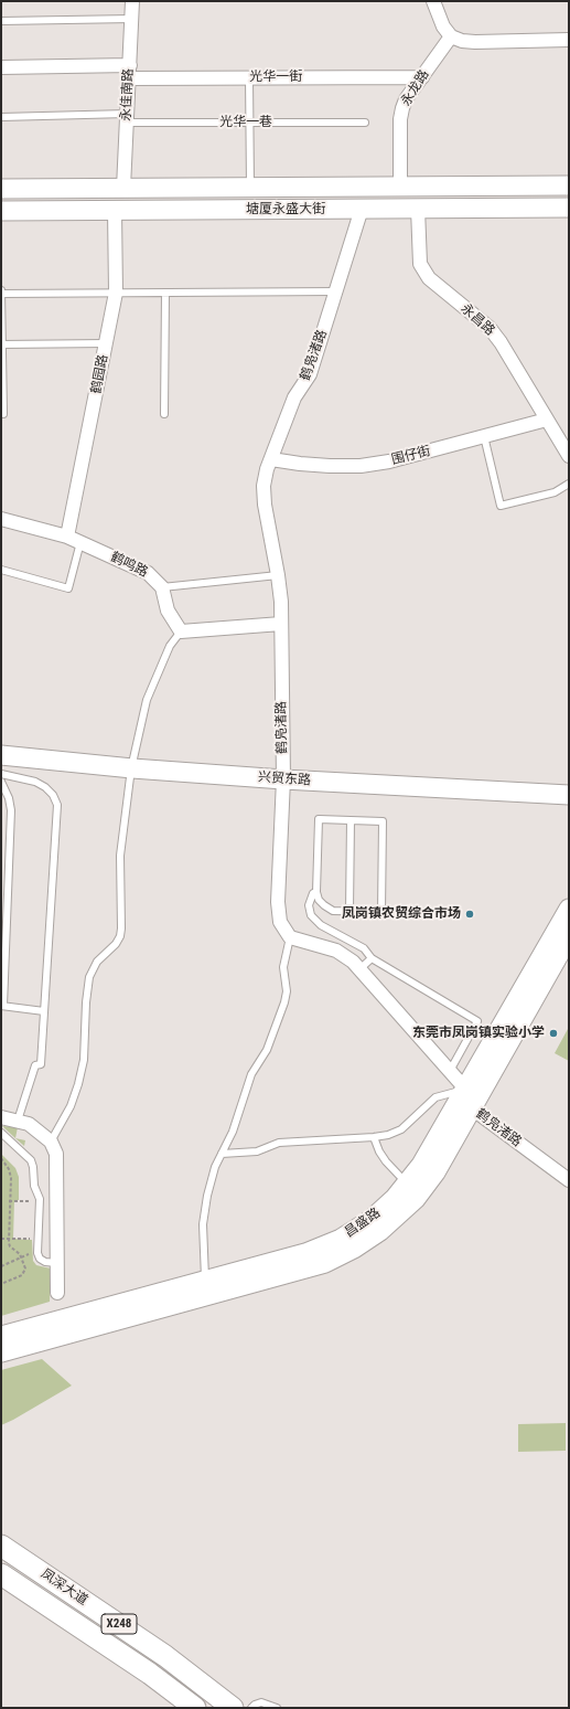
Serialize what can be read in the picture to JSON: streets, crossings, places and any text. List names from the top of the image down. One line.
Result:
{"streets":{"main road":["凤深大道","X248"],"street":["光华一街","永龙路","永佳南路","塘厦永盛大街","永昌路","鹤凫渚路","鹤园路","围仔街","鹤鸣路","兴贸东路","昌盛路"],"lane":["光华一巷"]},"crossings":[["光华一街","永龙路"],["光华一街","永佳南路"],["永龙路","塘厦永盛大街"],["永佳南路","光华一巷"],["永佳南路","塘厦永盛大街"],["塘厦永盛大街","永昌路"],["塘厦永盛大街","鹤凫渚路"],["塘厦永盛大街","鹤园路"],["永昌路","围仔街"],["鹤凫渚路","围仔街"],["鹤凫渚路","兴贸东路"],["鹤凫渚路","昌盛路"],["鹤园路","鹤鸣路"]],"places":["凤岗镇农贸综合市场","东莞市凤岗镇实验小学"]}
